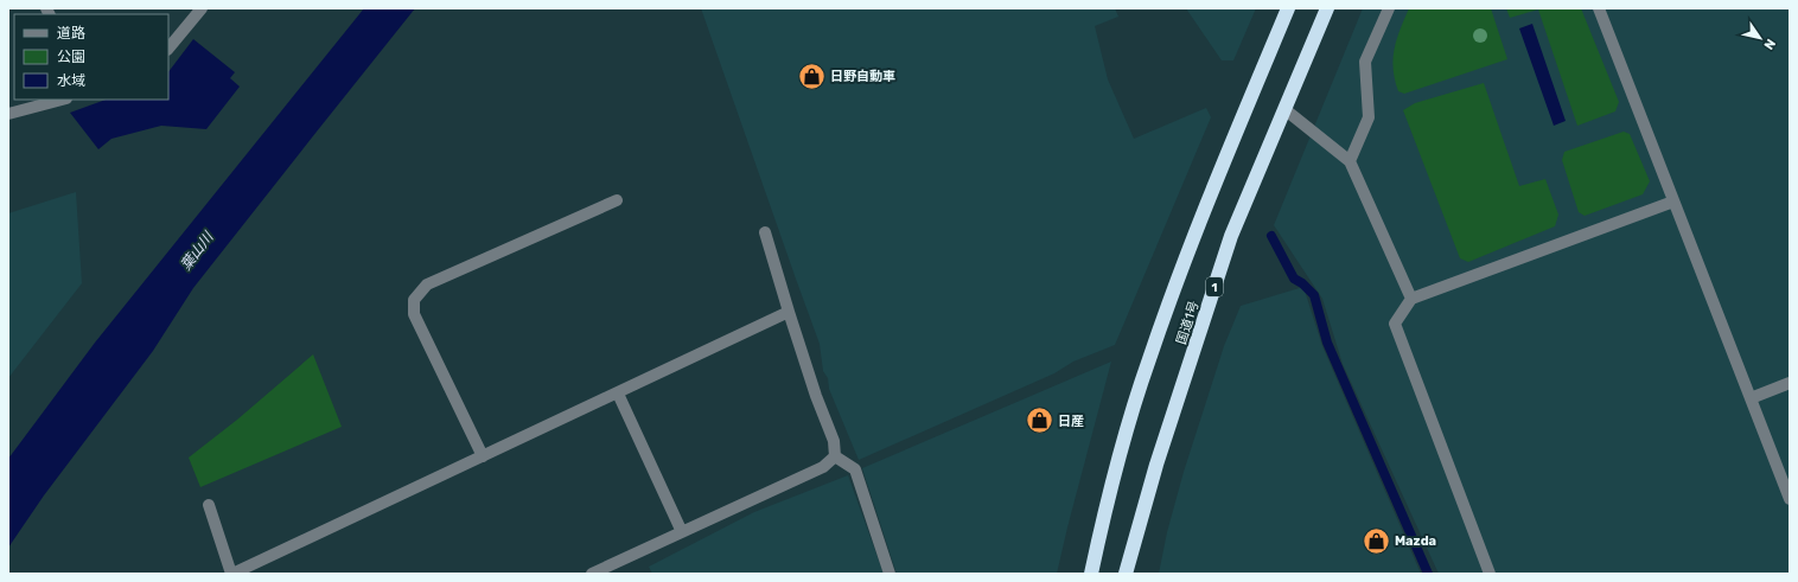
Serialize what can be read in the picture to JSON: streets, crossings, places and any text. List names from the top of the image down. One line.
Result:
{"streets":{"highway":["1","国道1号"]},"water":["葉山川"],"places":{"shop":["日野自動車","日産","Mazda"]},"legend":["道路","公園","水域"],"north":"bottom right"}
